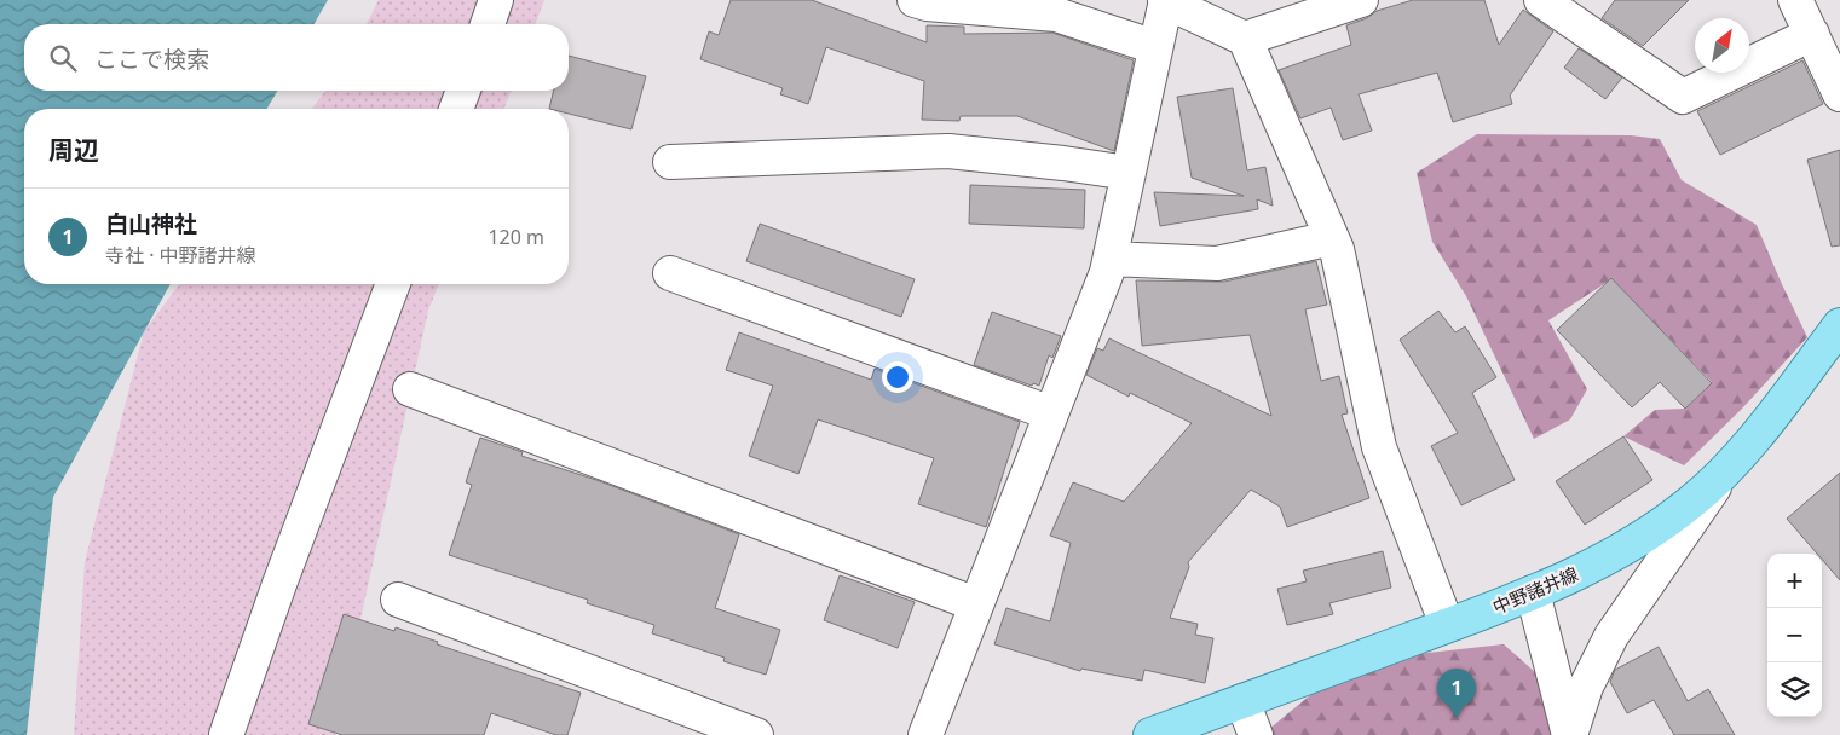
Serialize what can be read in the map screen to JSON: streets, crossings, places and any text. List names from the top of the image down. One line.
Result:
{"streets":{"main road":["中野諸井線"]},"north":"top right","page":{"search":"ここで検索","heading":"周辺","list":[{"mark":"1","name":"白山神社","note":"寺社 · 中野諸井線","value":"120 m"}],"map_buttons":["+","−"],"pins":"1"}}
